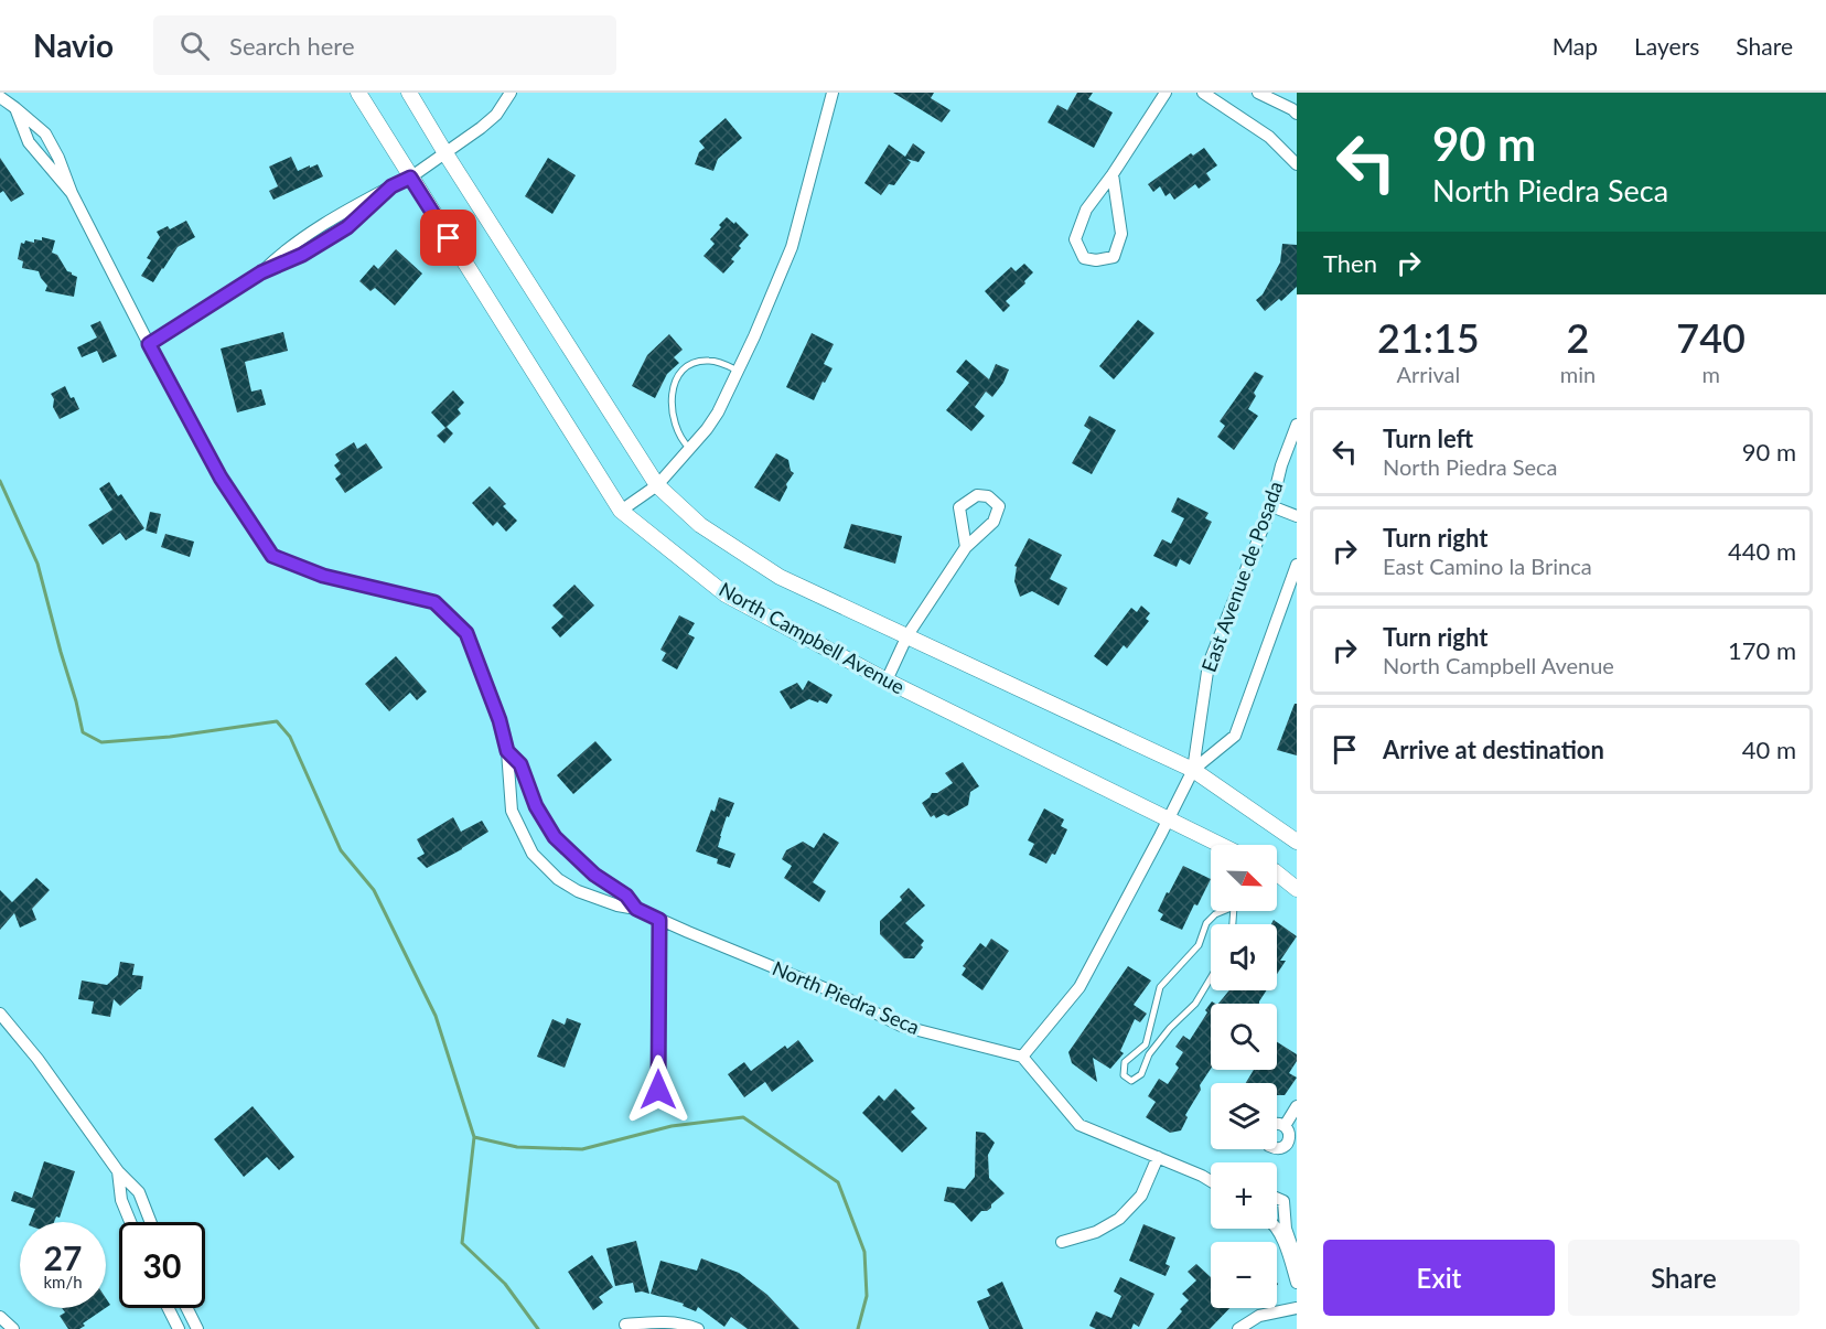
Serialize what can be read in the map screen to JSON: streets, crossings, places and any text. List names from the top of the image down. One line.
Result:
{"streets":{"main road":["North Campbell Avenue"],"street":["East Avenue de Posada","North Piedra Seca"]},"crossings":[["East Avenue de Posada","North Campbell Avenue"]],"north":"bottom right","page":{"header":"Navio","search":"Search here","nav":["Map","Layers","Share"],"turn":["90 m","North Piedra Seca"],"then":"Then","eta":["21:15","Arrival","2","min","740","m"],"list":[{"name":"Turn left","note":"North Piedra Seca","value":"90 m"},{"name":"Turn right","note":"East Camino la Brinca","value":"440 m"},{"name":"Turn right","note":"North Campbell Avenue","value":"170 m"},{"name":"Arrive at destination","value":"40 m"}],"map_buttons":["+","−"],"speed":"27 km/h","limit":"30","buttons":["Exit","Share"]}}
